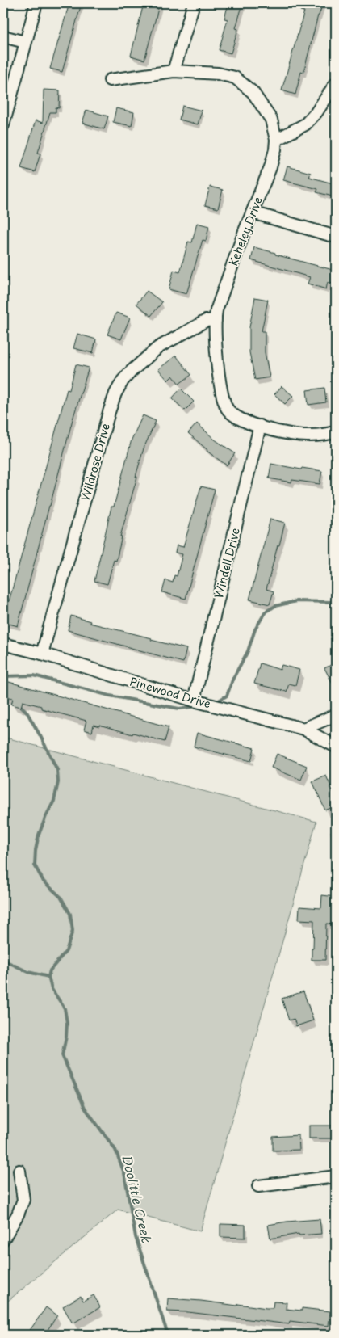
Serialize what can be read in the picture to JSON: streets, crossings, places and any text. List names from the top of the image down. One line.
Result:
{"streets":{"street":["Keheley Drive","Wildrose Drive","Windell Drive","Pinewood Drive"]},"crossings":[["Keheley Drive","Wildrose Drive"],["Keheley Drive","Windell Drive"],["Wildrose Drive","Pinewood Drive"],["Windell Drive","Pinewood Drive"]],"water":["Doolittle Creek"]}
